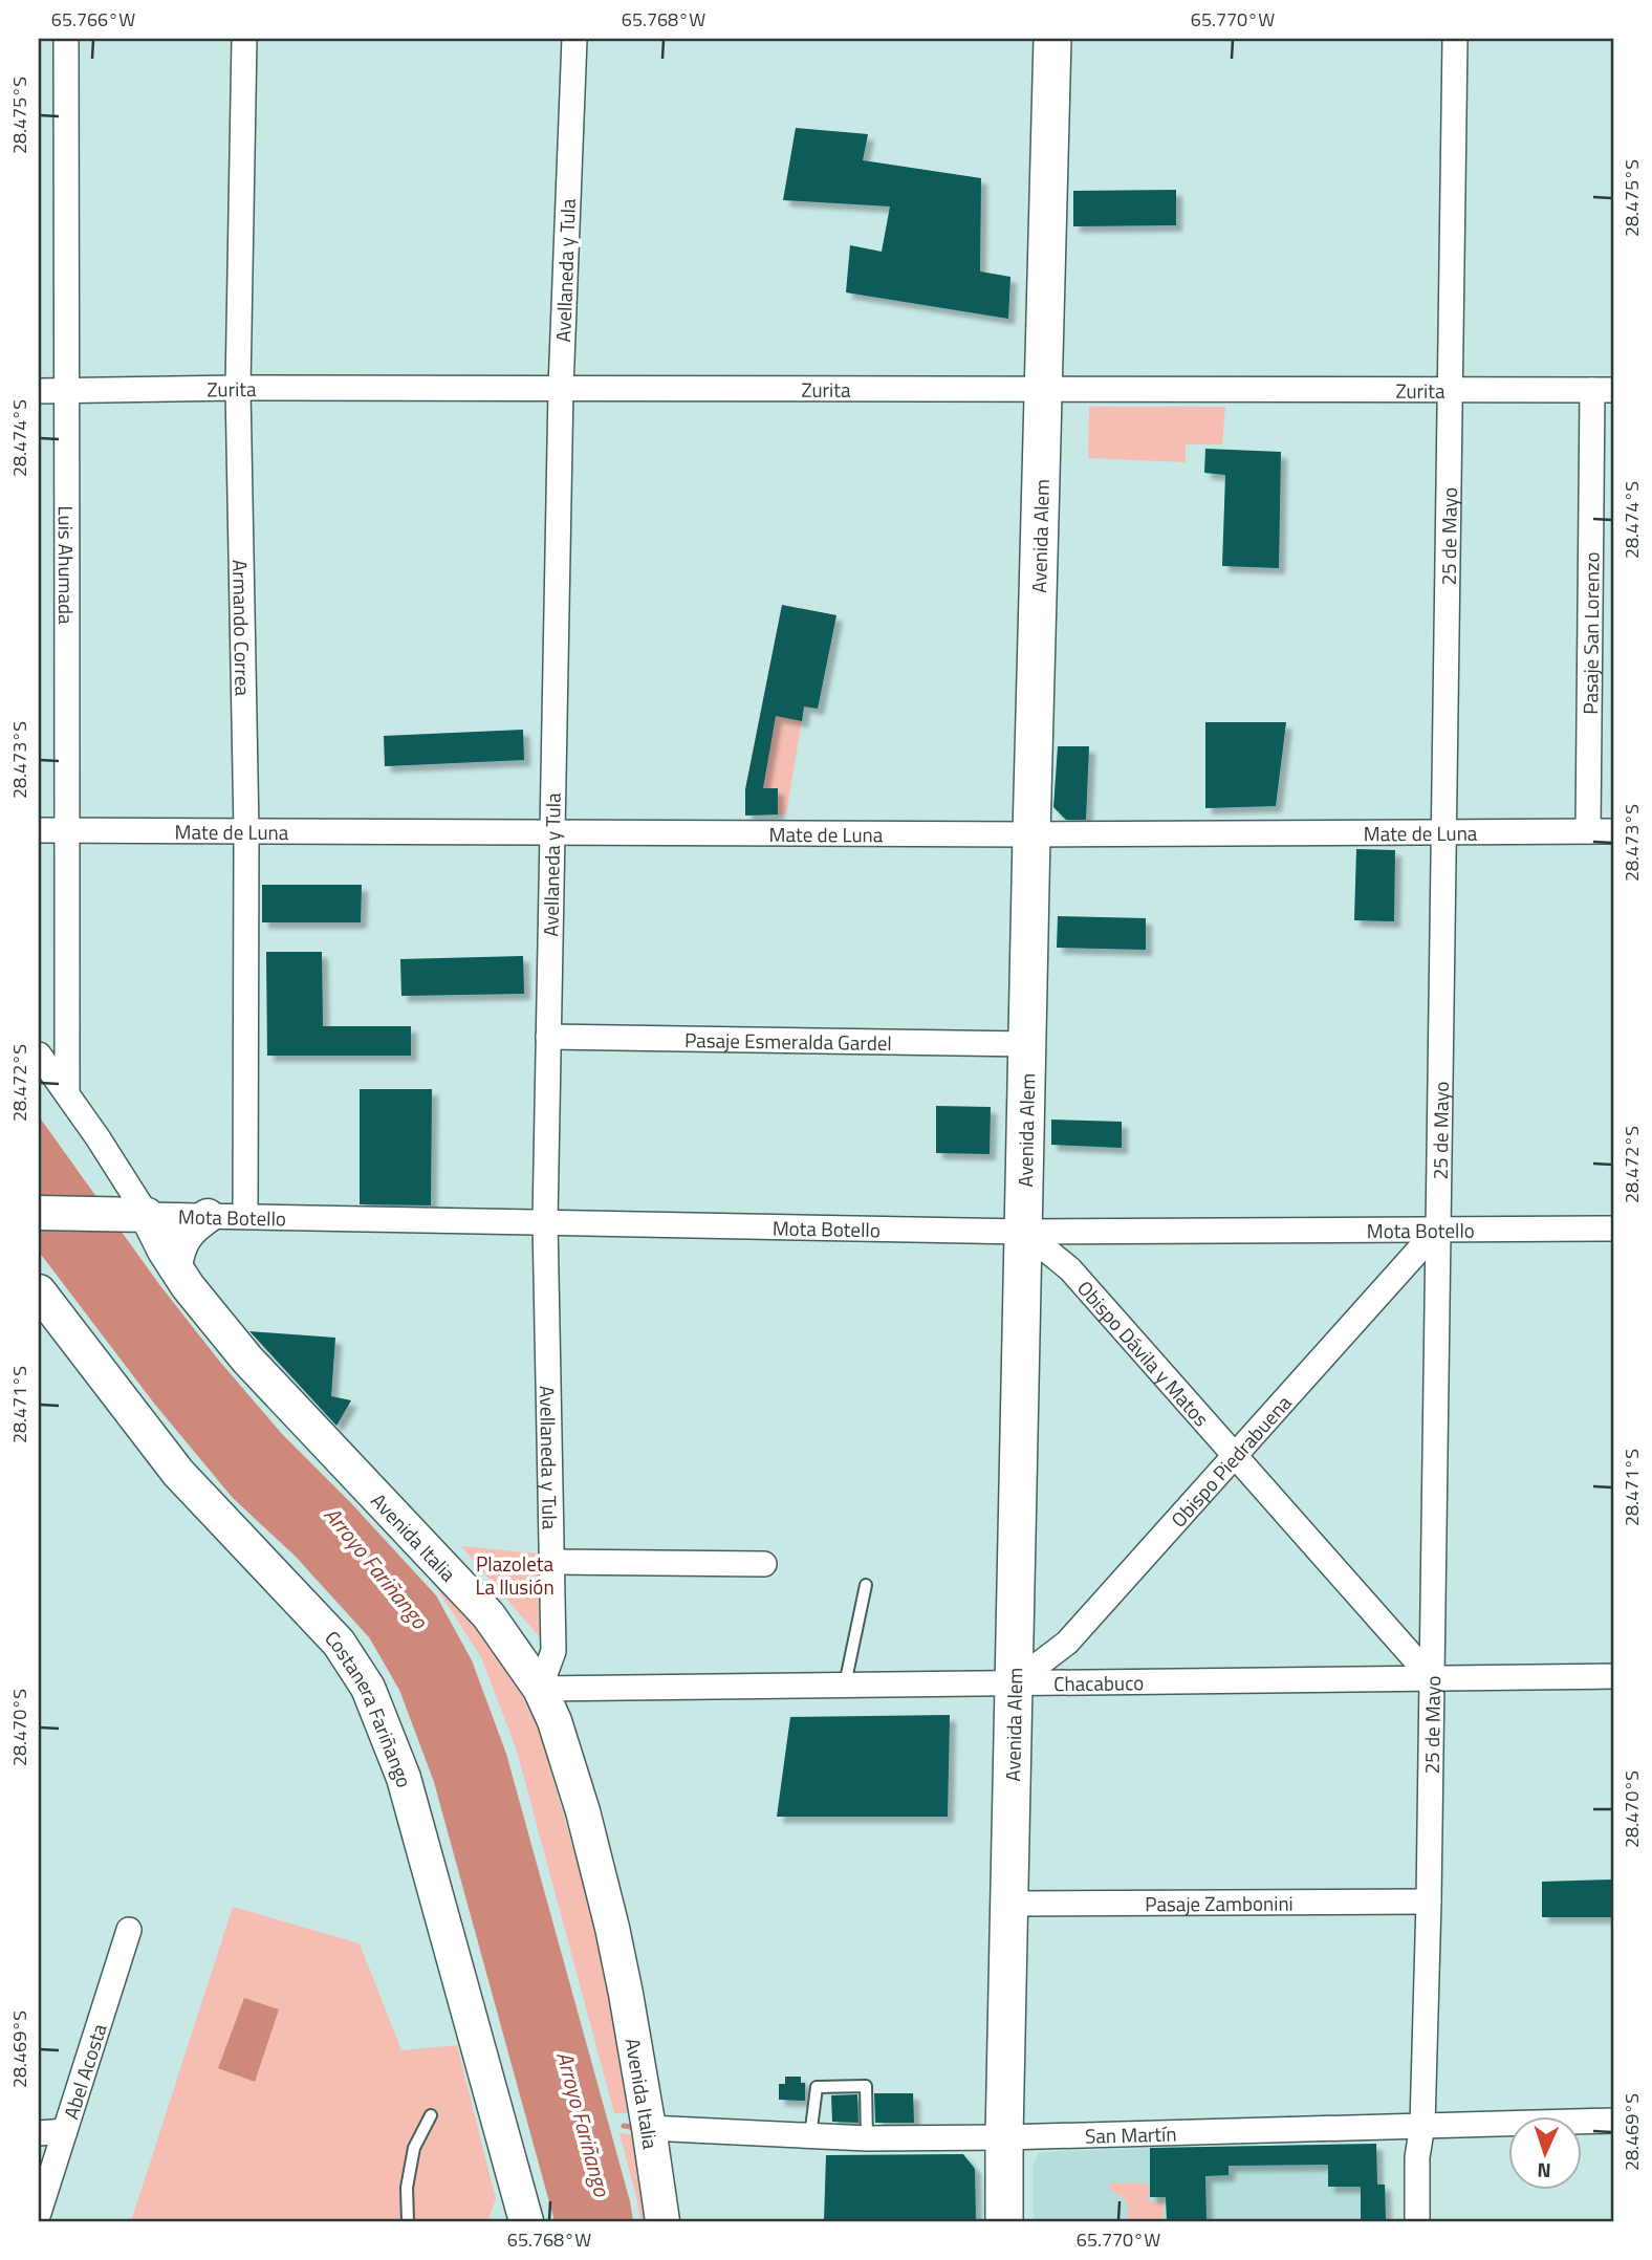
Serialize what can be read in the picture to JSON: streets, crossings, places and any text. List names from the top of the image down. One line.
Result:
{"streets":{"main road":["Avenida Alem"],"street":["Avellaneda y Tula","Zurita","25 de Mayo","Luis Ahumada","Armando Correa","Pasaje San Lorenzo","Mate de Luna","Pasaje Esmeralda Gardel","Mota Botello","Obispo Dávila y Matos","Obispo Piedrabuena","Avenida Italia","Chacabuco","Costanera Fariñango","Pasaje Zambonini","Abel Acosta","San Martín"]},"crossings":[["Avellaneda y Tula","Zurita"],["Avellaneda y Tula","Mate de Luna"],["Avellaneda y Tula","Pasaje Esmeralda Gardel"],["Avellaneda y Tula","Mota Botello"],["Avellaneda y Tula","Avenida Italia"],["Avellaneda y Tula","Chacabuco"],["Zurita","Avenida Alem"],["Zurita","25 de Mayo"],["Zurita","Luis Ahumada"],["Zurita","Armando Correa"],["Zurita","Pasaje San Lorenzo"],["Avenida Alem","Mate de Luna"],["Avenida Alem","Pasaje Esmeralda Gardel"],["Avenida Alem","Mota Botello"],["Avenida Alem","Obispo Dávila y Matos"],["Avenida Alem","Obispo Piedrabuena"],["Avenida Alem","Chacabuco"],["Avenida Alem","Pasaje Zambonini"],["Avenida Alem","San Martín"],["25 de Mayo","Mate de Luna"],["25 de Mayo","Mota Botello"],["25 de Mayo","Obispo Dávila y Matos"],["25 de Mayo","Obispo Piedrabuena"],["25 de Mayo","Chacabuco"],["25 de Mayo","Pasaje Zambonini"],["25 de Mayo","San Martín"],["Luis Ahumada","Mate de Luna"],["Luis Ahumada","Avenida Italia"],["Armando Correa","Mate de Luna"],["Armando Correa","Mota Botello"],["Pasaje San Lorenzo","Mate de Luna"],["Mota Botello","Obispo Dávila y Matos"],["Mota Botello","Obispo Piedrabuena"],["Mota Botello","Avenida Italia"],["Obispo Dávila y Matos","Obispo Piedrabuena"],["Obispo Dávila y Matos","Chacabuco"],["Obispo Piedrabuena","Chacabuco"],["Avenida Italia","Chacabuco"],["Avenida Italia","San Martín"]],"water":["Arroyo Fariñango"],"parks":["Plazoleta La Ilusión"],"north":"bottom","coordinates":["65.766°W","65.768°W","65.770°W","28.475°S","28.474°S","28.473°S","28.472°S","28.471°S","28.470°S","28.469°S"]}
